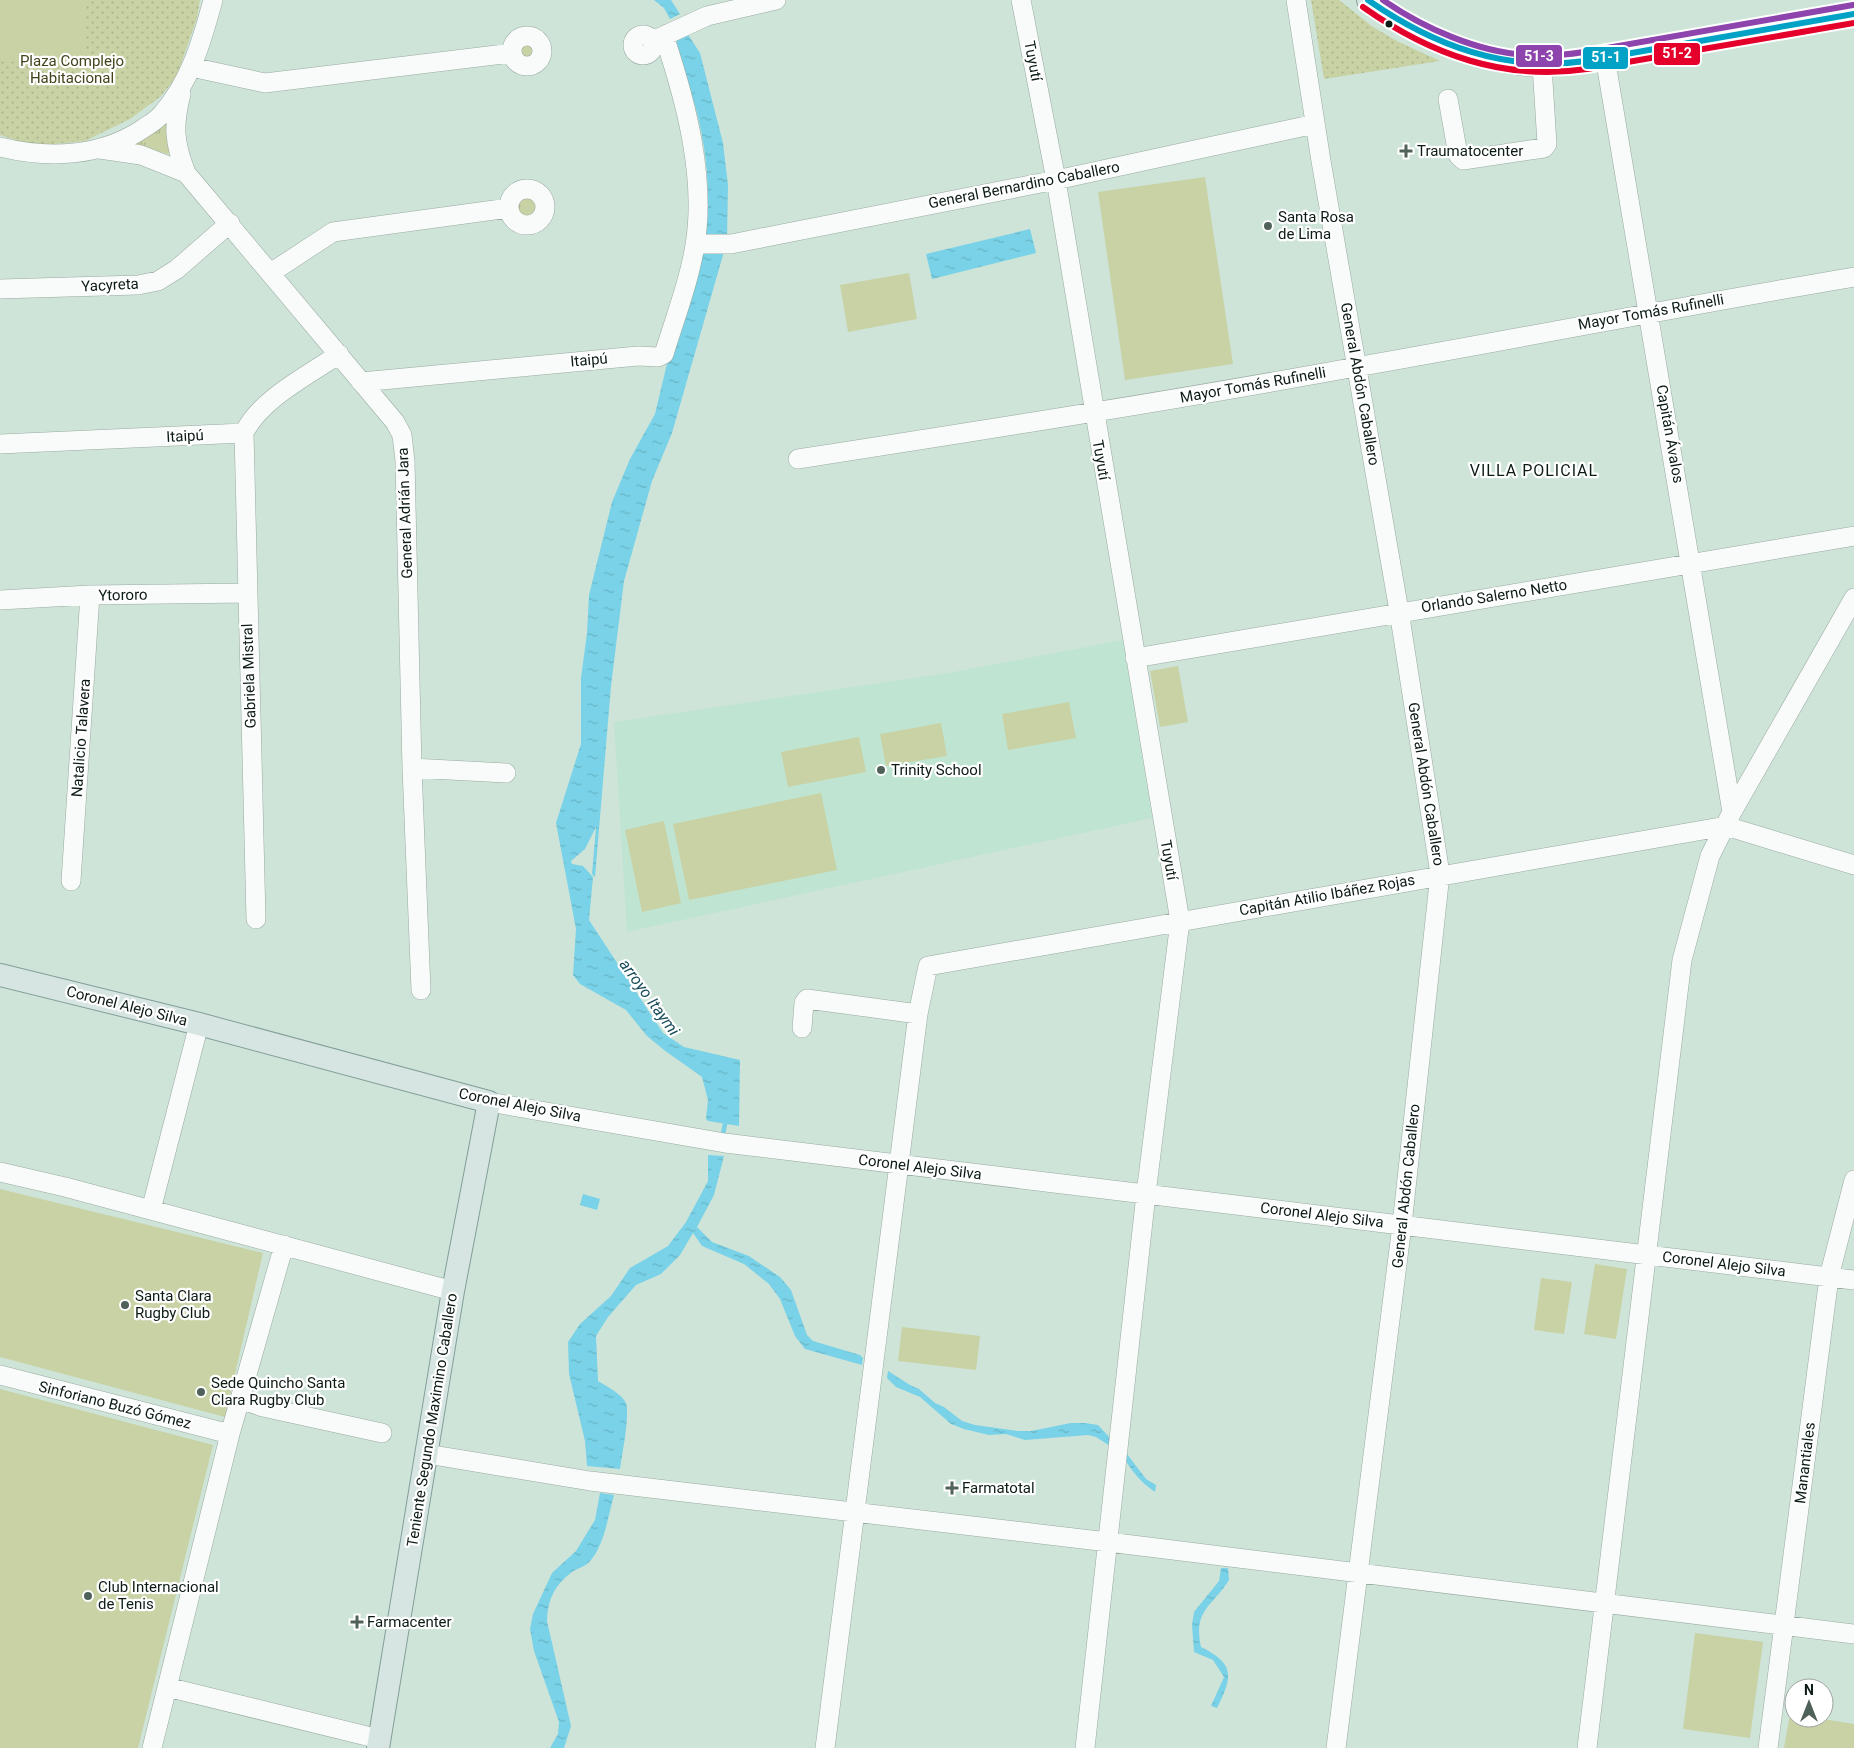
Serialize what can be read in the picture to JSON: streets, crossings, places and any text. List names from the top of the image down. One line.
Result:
{"streets":{"main road":["Coronel Alejo Silva","Teniente Segundo Maximino Caballero"],"street":["Tuyutí","General Bernardino Caballero","Yacyreta","Mayor Tomás Rufinelli","Itaipú","General Abdón Caballero","Capitán Ávalos","General Adrián Jara","Ytororo","Orlando Salerno Netto","Gabriela Mistral","Natalicio Talavera","Capitán Atilio Ibáñez Rojas","Sinforiano Buzó Gómez","Manantiales"]},"crossings":[["Tuyutí","General Bernardino Caballero"],["Tuyutí","Mayor Tomás Rufinelli"],["Tuyutí","Orlando Salerno Netto"],["Tuyutí","Capitán Atilio Ibáñez Rojas"],["Tuyutí","Coronel Alejo Silva"],["General Bernardino Caballero","Itaipú"],["General Bernardino Caballero","General Abdón Caballero"],["Yacyreta","General Adrián Jara"],["Mayor Tomás Rufinelli","General Abdón Caballero"],["Mayor Tomás Rufinelli","Capitán Ávalos"],["Itaipú","General Adrián Jara"],["Itaipú","Gabriela Mistral"],["General Abdón Caballero","Orlando Salerno Netto"],["General Abdón Caballero","Capitán Atilio Ibáñez Rojas"],["General Abdón Caballero","Coronel Alejo Silva"],["Capitán Ávalos","Orlando Salerno Netto"],["Capitán Ávalos","Capitán Atilio Ibáñez Rojas"],["Ytororo","Gabriela Mistral"],["Ytororo","Natalicio Talavera"],["Coronel Alejo Silva","Teniente Segundo Maximino Caballero"],["Coronel Alejo Silva","Manantiales"]],"districts":["VILLA POLICIAL"],"water":["arroyo Itaymi"],"parks":["Plaza Complejo Habitacional"],"places":{"health":["Traumatocenter","Farmatotal","Farmacenter"],"other":["Santa Rosa de Lima","Trinity School","Santa Clara Rugby Club","Sede Quincho Santa Clara Rugby Club","Club Internacional de Tenis"]},"lines":["transit line 51-1","transit line 51-3","transit line 51-2"],"north":"top"}
